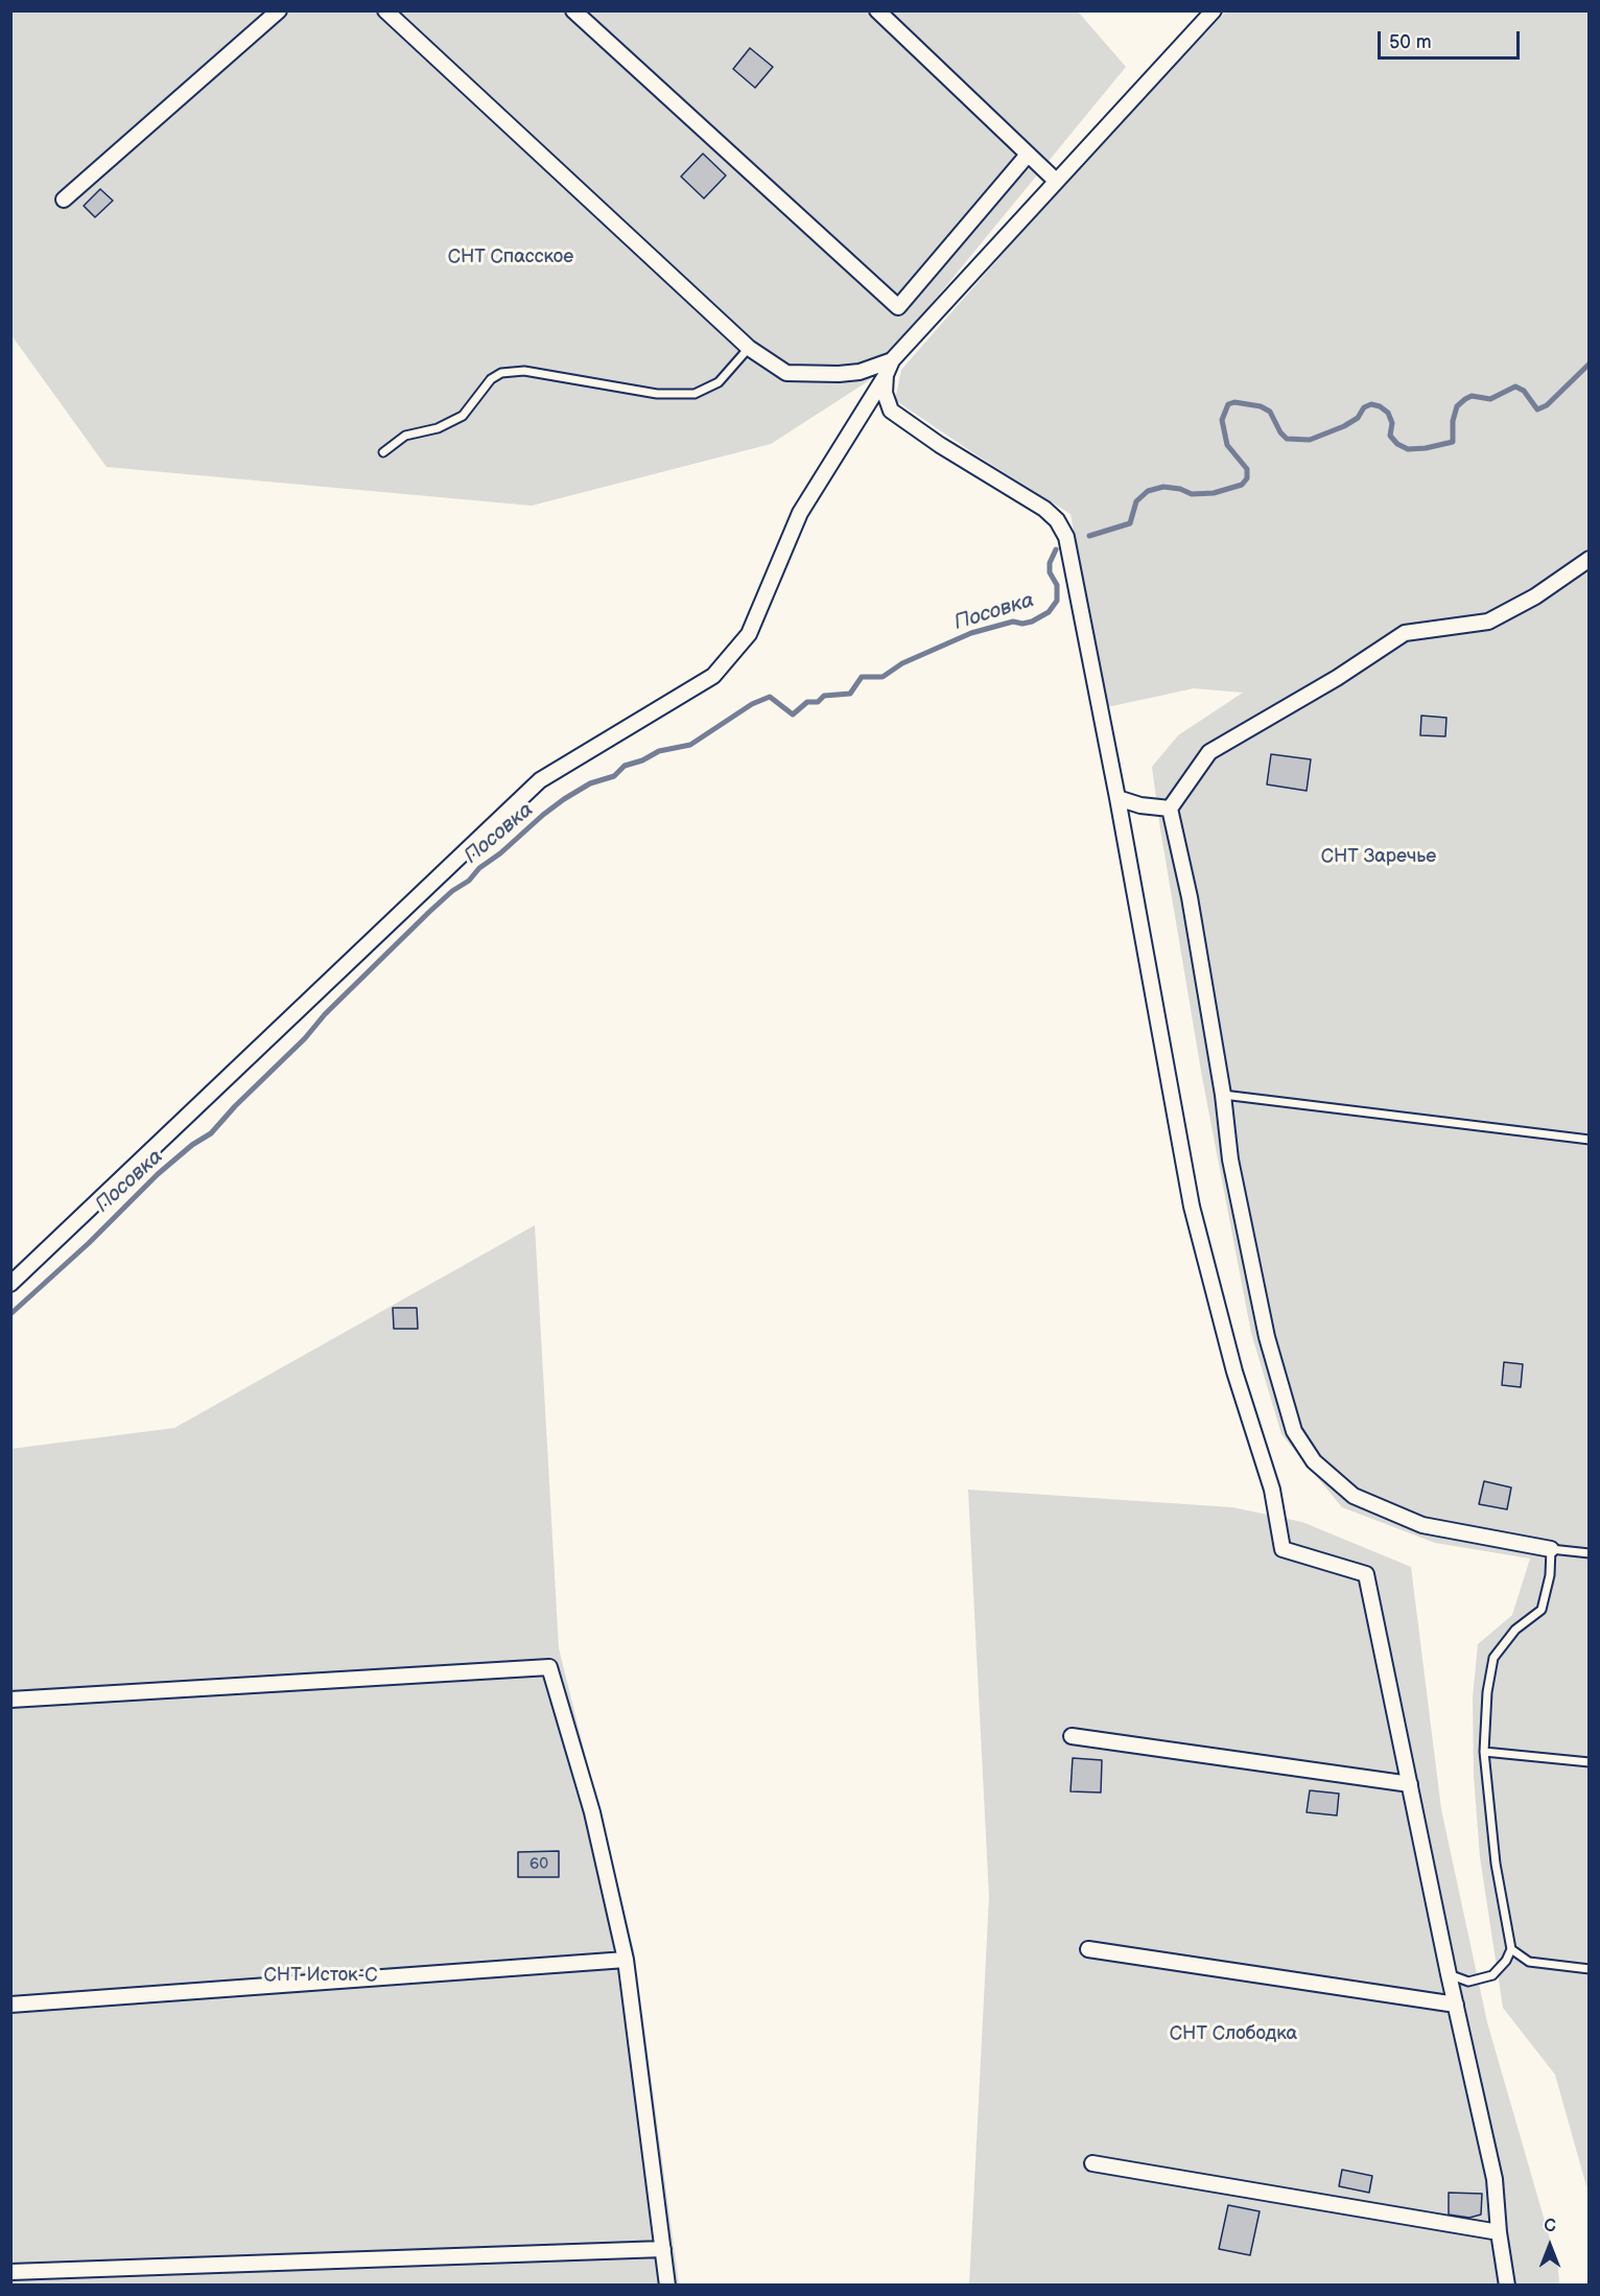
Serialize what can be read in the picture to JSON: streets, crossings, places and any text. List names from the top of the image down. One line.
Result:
{"water":["Посовка"],"parks":["СНТ Спасское","СНТ Заречье","СНТ Исток-С","СНТ Слободка"],"house_numbers":["60"],"scale_bar":"50 m","north":"top"}
